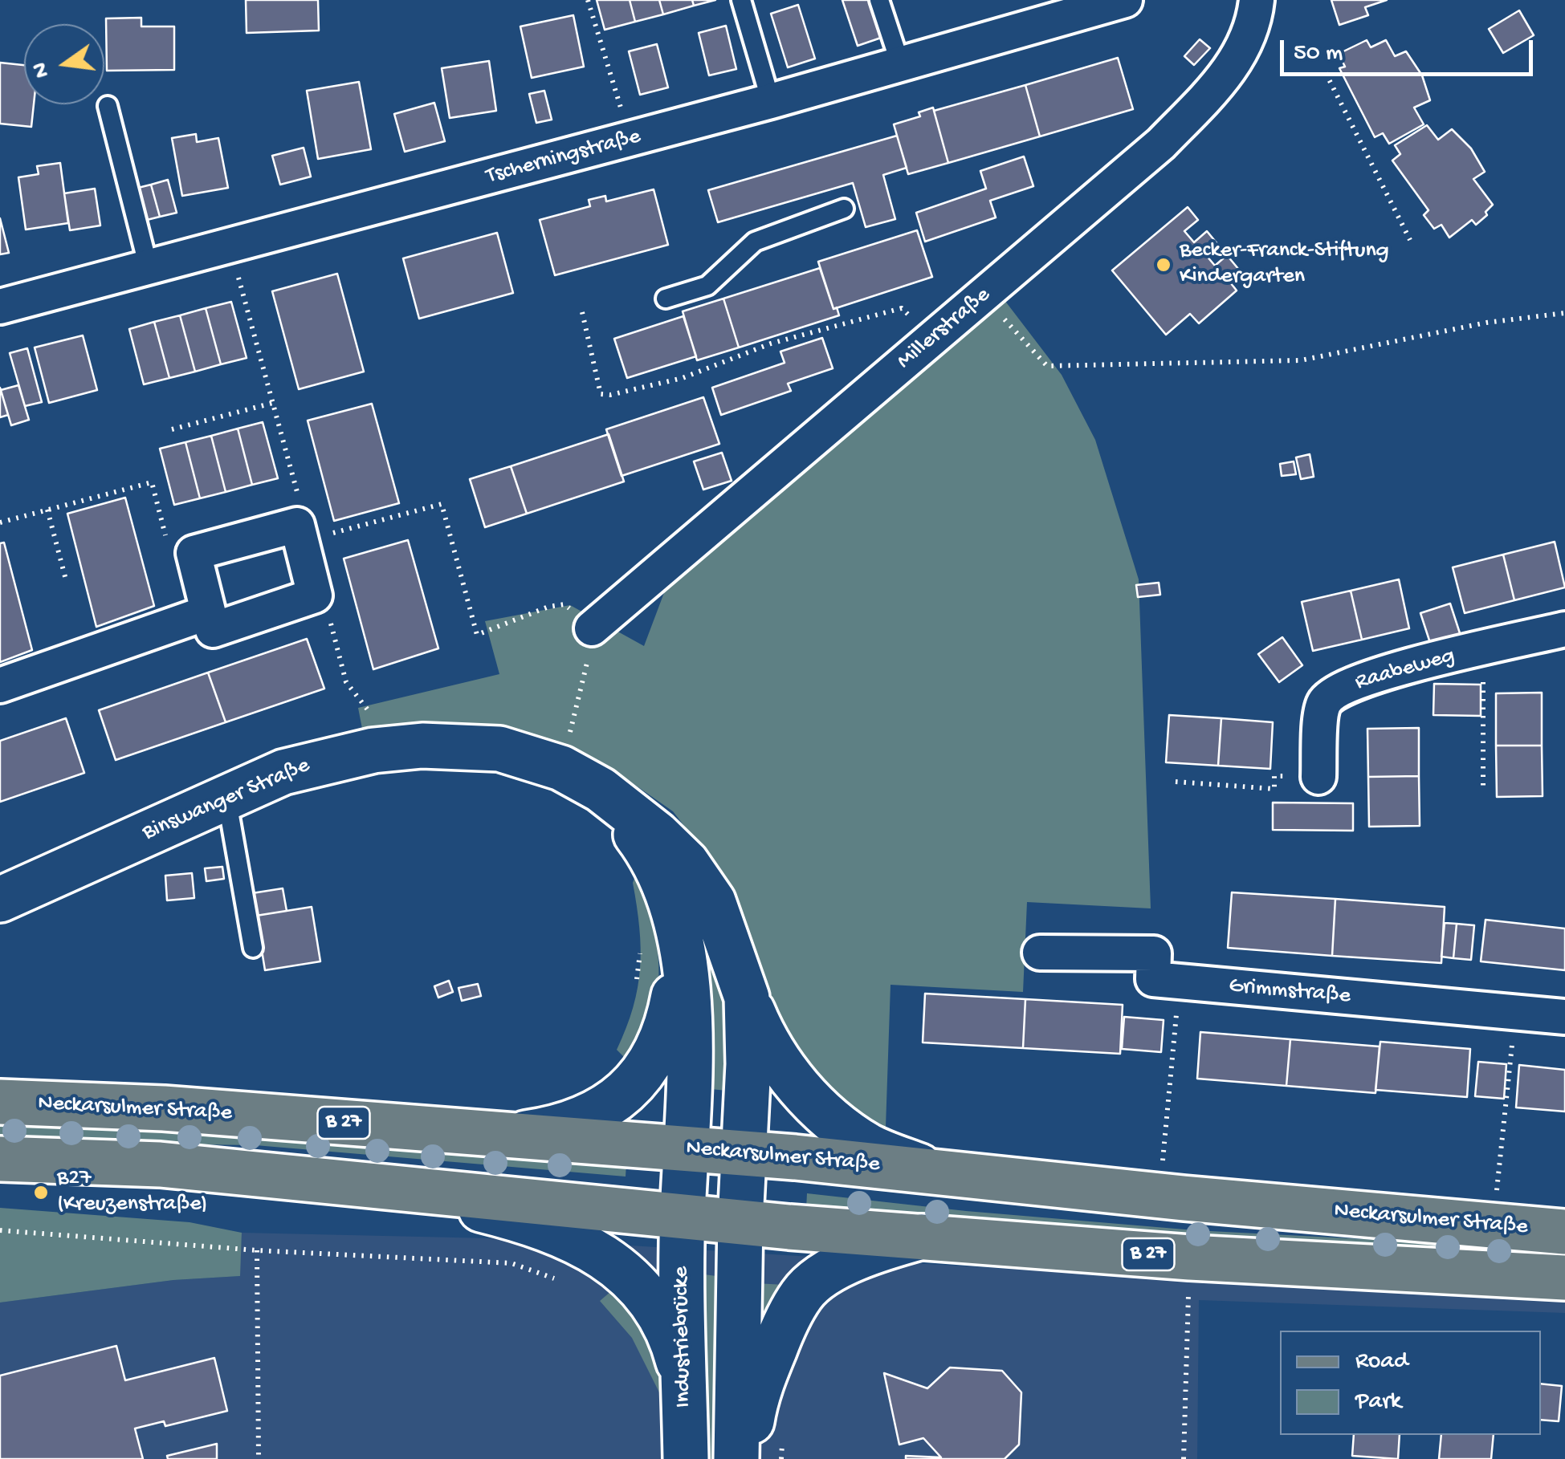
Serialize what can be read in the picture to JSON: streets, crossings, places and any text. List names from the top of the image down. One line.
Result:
{"streets":{"main road":["Binswanger Straße","Neckarsulmer Straße","B 27","Industriebrücke"],"street":["Tscherningstraße","Millerstraße","Raabeweg","Grimmstraße"]},"crossings":[["Binswanger Straße","Neckarsulmer Straße"],["Binswanger Straße","Industriebrücke"],["Neckarsulmer Straße","Industriebrücke"]],"places":["Becker-Franck-Stiftung Kindergarten","B27 (Kreuzenstraße)"],"legend":["Road","Park"],"scale_bar":"50 m","north":"left"}
